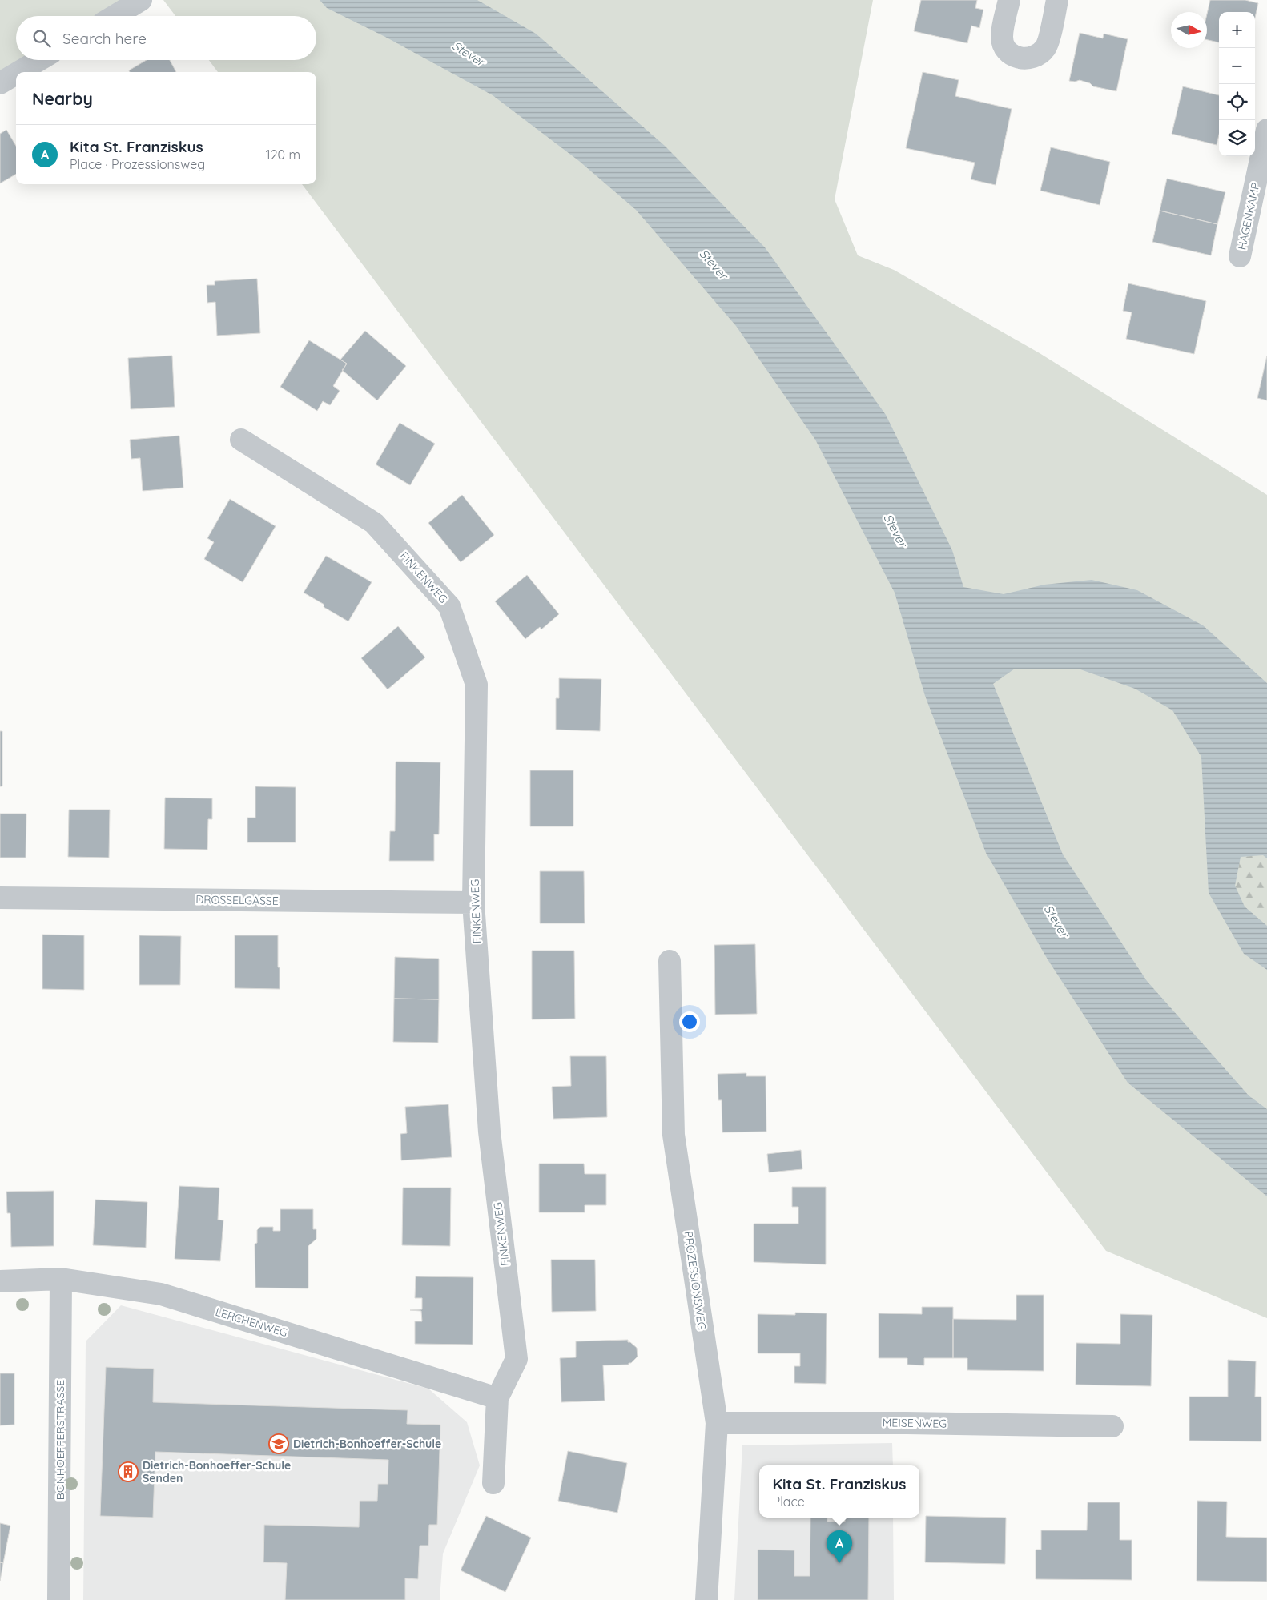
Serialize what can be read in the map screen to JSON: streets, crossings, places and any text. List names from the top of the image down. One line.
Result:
{"streets":{"street":["HAGENKAMP","FINKENWEG","DROSSELGASSE","PROZESSIONSWEG","LERCHENWEG","MEISENWEG","BONHOEFFERSTRASSE"]},"crossings":[["FINKENWEG","DROSSELGASSE"],["FINKENWEG","LERCHENWEG"],["PROZESSIONSWEG","MEISENWEG"],["LERCHENWEG","BONHOEFFERSTRASSE"]],"water":["Stever"],"places":{"school or university":["Dietrich-Bonhoeffer-Schule"],"building":["Dietrich-Bonhoeffer-Schule Senden"]},"north":"right","page":{"map_buttons":["+","−"],"search":"Search here","heading":"Nearby","list":[{"mark":"A","name":"Kita St. Franziskus","note":"Place · Prozessionsweg","value":"120 m"}],"popup":["Kita St. Franziskus","Place"],"pins":"A"}}
